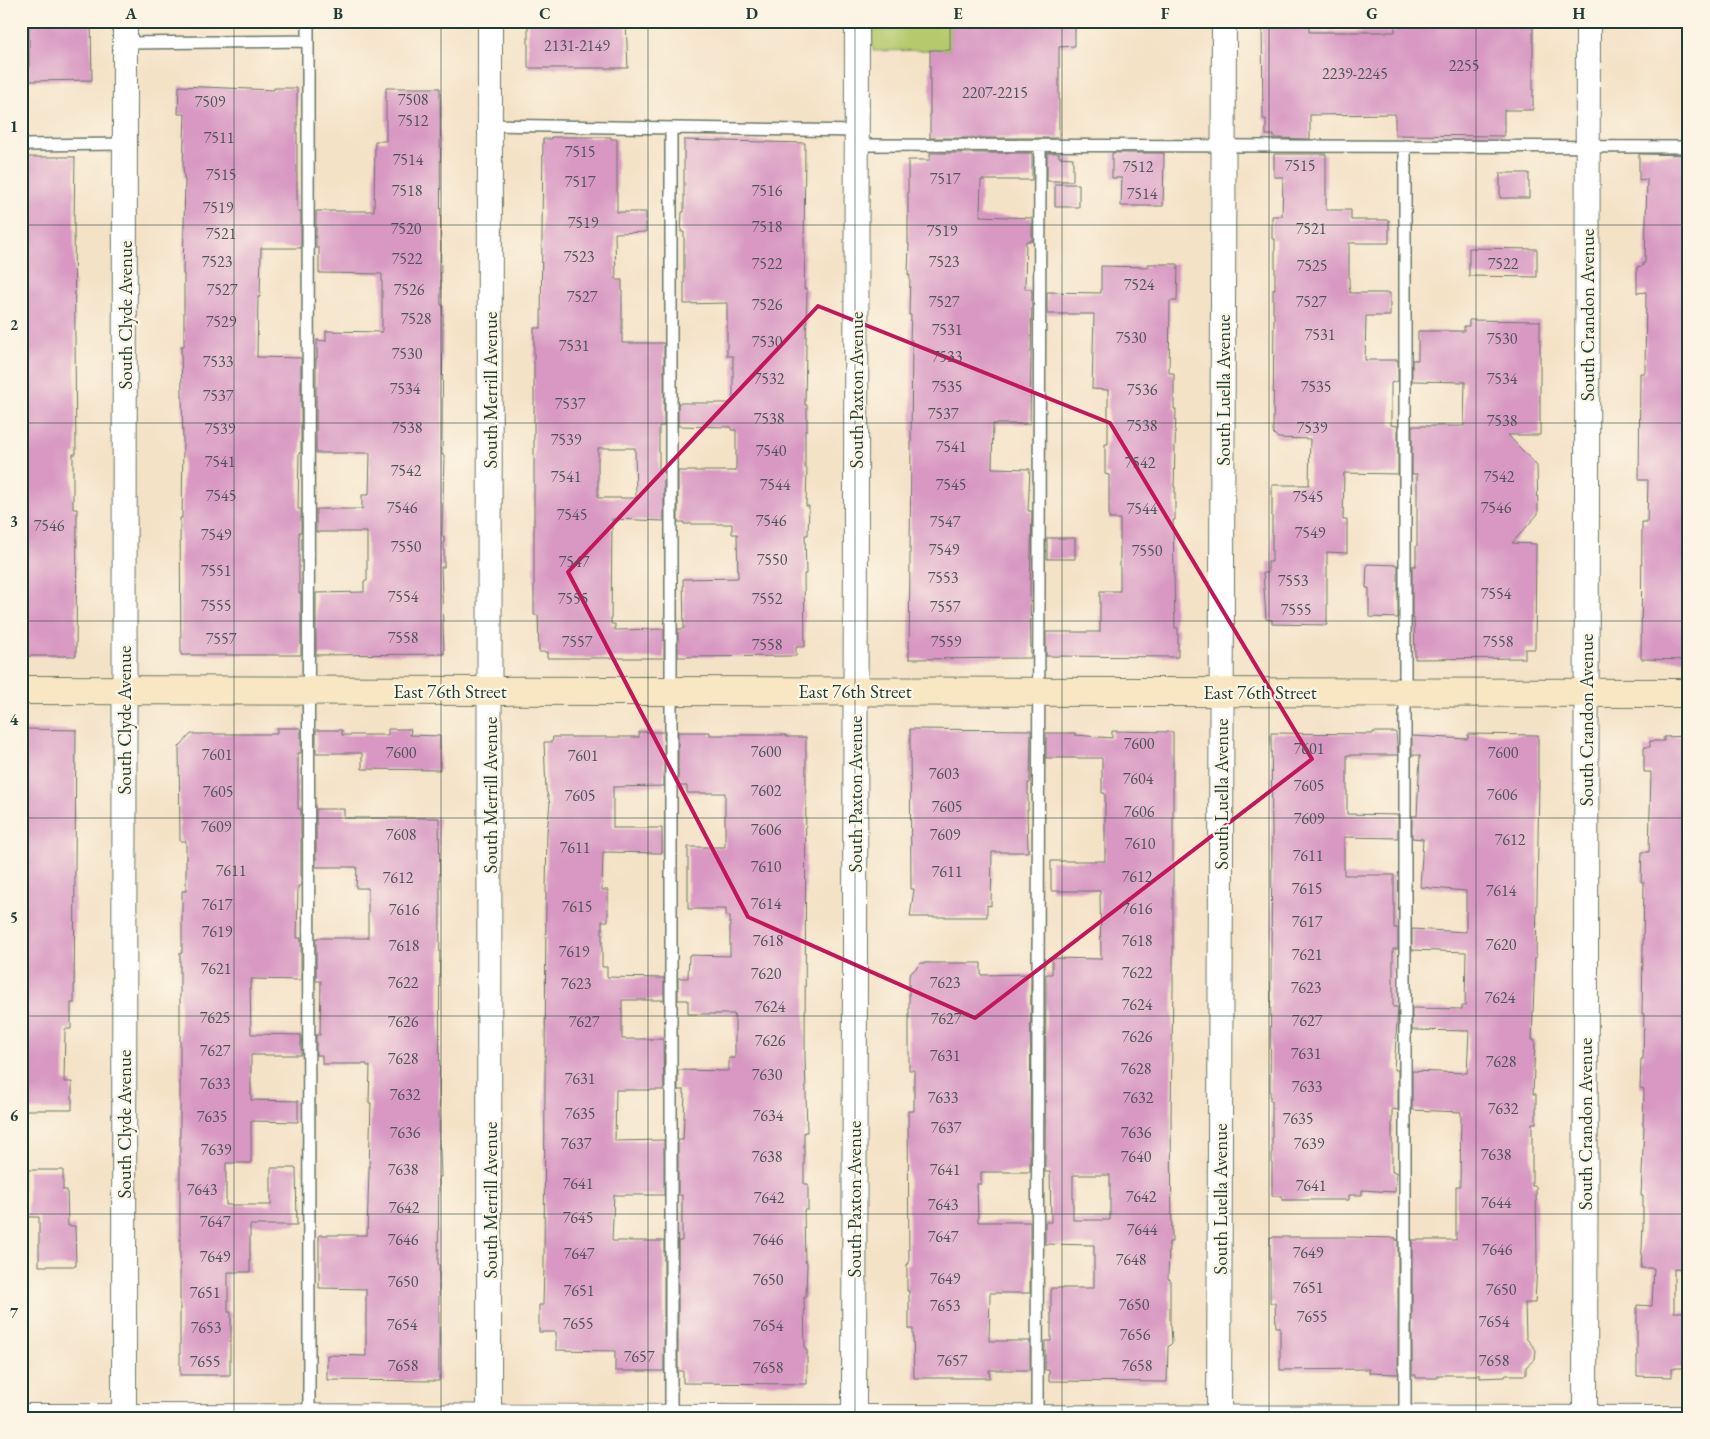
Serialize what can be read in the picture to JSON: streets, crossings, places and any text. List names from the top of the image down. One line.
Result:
{"streets":{"street":["South Clyde Avenue","South Crandon Avenue","South Merrill Avenue","South Paxton Avenue","South Luella Avenue","East 76th Street"]},"crossings":[["South Clyde Avenue","East 76th Street"],["South Crandon Avenue","East 76th Street"],["South Merrill Avenue","East 76th Street"],["South Paxton Avenue","East 76th Street"],["South Luella Avenue","East 76th Street"]],"house_numbers":["2131-2149","2255","2239-2245","2207-2215","7508","7509","7512","7511","7515","7514","7515","7512","7515","7517","7517","7518","7516","7514","7519","7519","7518","7520","7521","7519","7521","7523","7522","7523","7523","7522","7522","7525","7524","7527","7526","7527","7527","7527","7526","7528","7529","7531","7531","7530","7530","7530","7531","7530","7533","7533","7532","7534","7535","7535","7534","7536","7537","7537","7537","7538","7538","7538","7538","7539","7539","7539","7541","7540","7541","7542","7542","7541","7542","7544","7545","7545","7545","7546","7546","7544","7545","7546","7547","7546","7549","7549","7550","7549","7550","7550","7547","7551","7553","7553","7554","7554","7555","7552","7555","7557","7555","7558","7557","7557","7559","7558","7558","7600","7601","7600","7600","7600","7601","7601","7603","7604","7605","7602","7605","7606","7605","7605","7606","7609","7609","7606","7608","7609","7612","7610","7611","7611","7610","7611","7611","7612","7612","7615","7614","7614","7617","7615","7616","7616","7617","7619","7618","7618","7620","7618","7619","7621","7621","7622","7620","7622","7623","7623","7623","7624","7624","7624","7625","7627","7627","7626","7627","7626","7626","7627","7631","7631","7628","7628","7628","7630","7631","7633","7633","7632","7633","7632","7632","7635","7634","7635","7635","7637","7636","7636","7637","7639","7639","7638","7638","7640","7638","7641","7641","7641","7643","7642","7642","7644","7643","7642","7645","7647","7644","7647","7646","7646","7646","7649","7647","7649","7648","7649","7650","7650","7651","7650","7651","7651","7650","7653","7655","7654","7655","7654","7654","7653","7656","7657","7657","7658","7655","7658","7658","7658"],"grid":{"columns":["A","B","C","D","E","F","G","H"],"rows":["1","2","3","4","5","6","7"]}}
